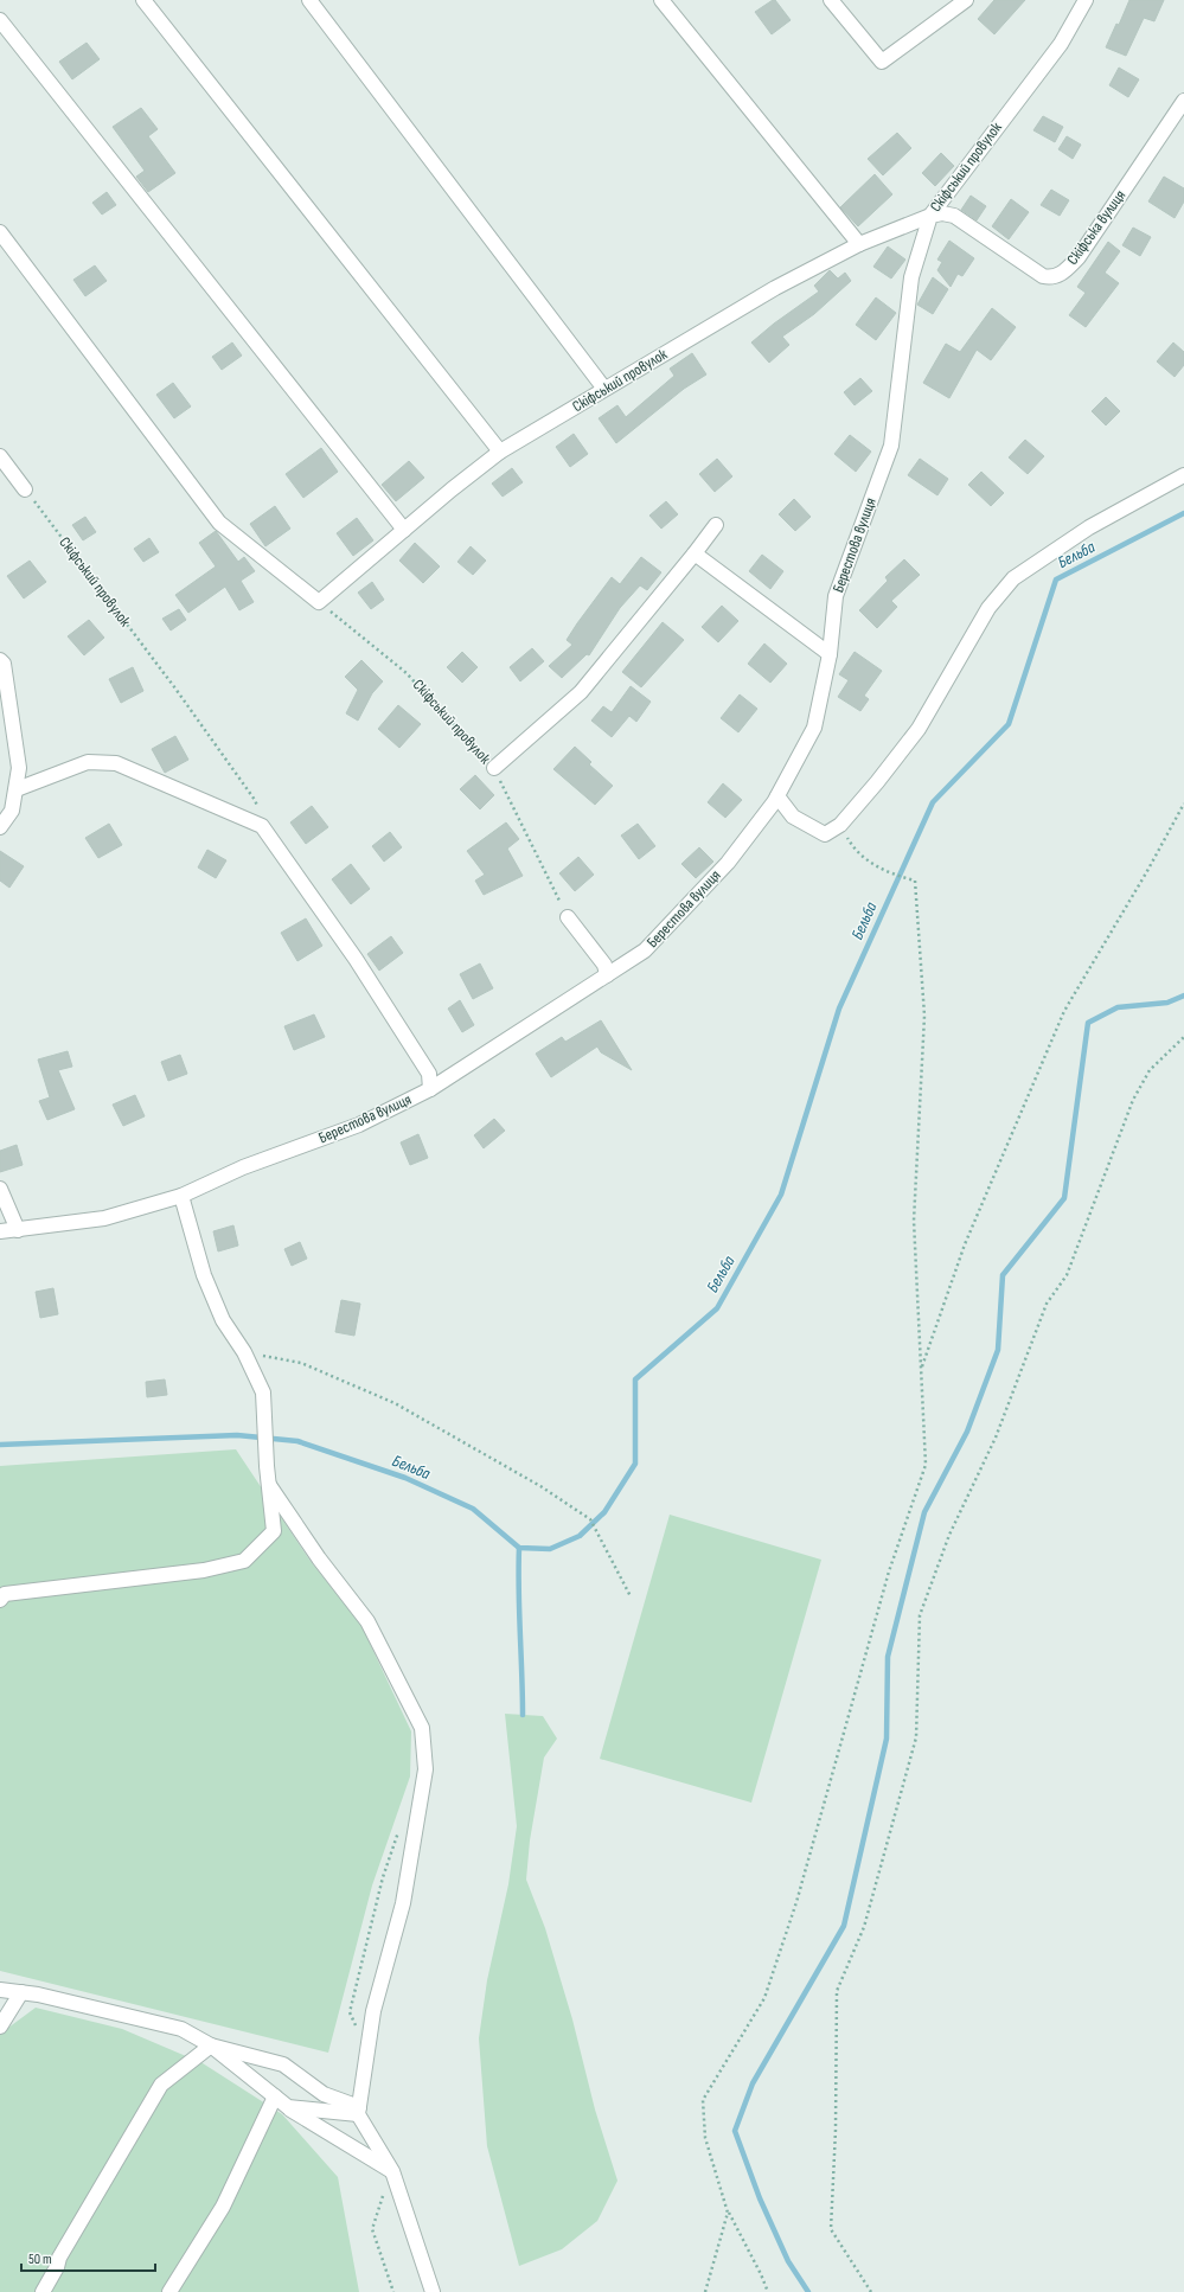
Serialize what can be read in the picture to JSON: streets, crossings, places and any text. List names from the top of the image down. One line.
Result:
{"streets":{"street":["Скіфський провулок","Скіфська вулиця","Берестова вулиця"]},"crossings":[["Скіфський провулок","Скіфська вулиця"],["Скіфський провулок","Берестова вулиця"],["Скіфська вулиця","Берестова вулиця"]],"water":["Бельба"],"scale_bar":"50 m"}
